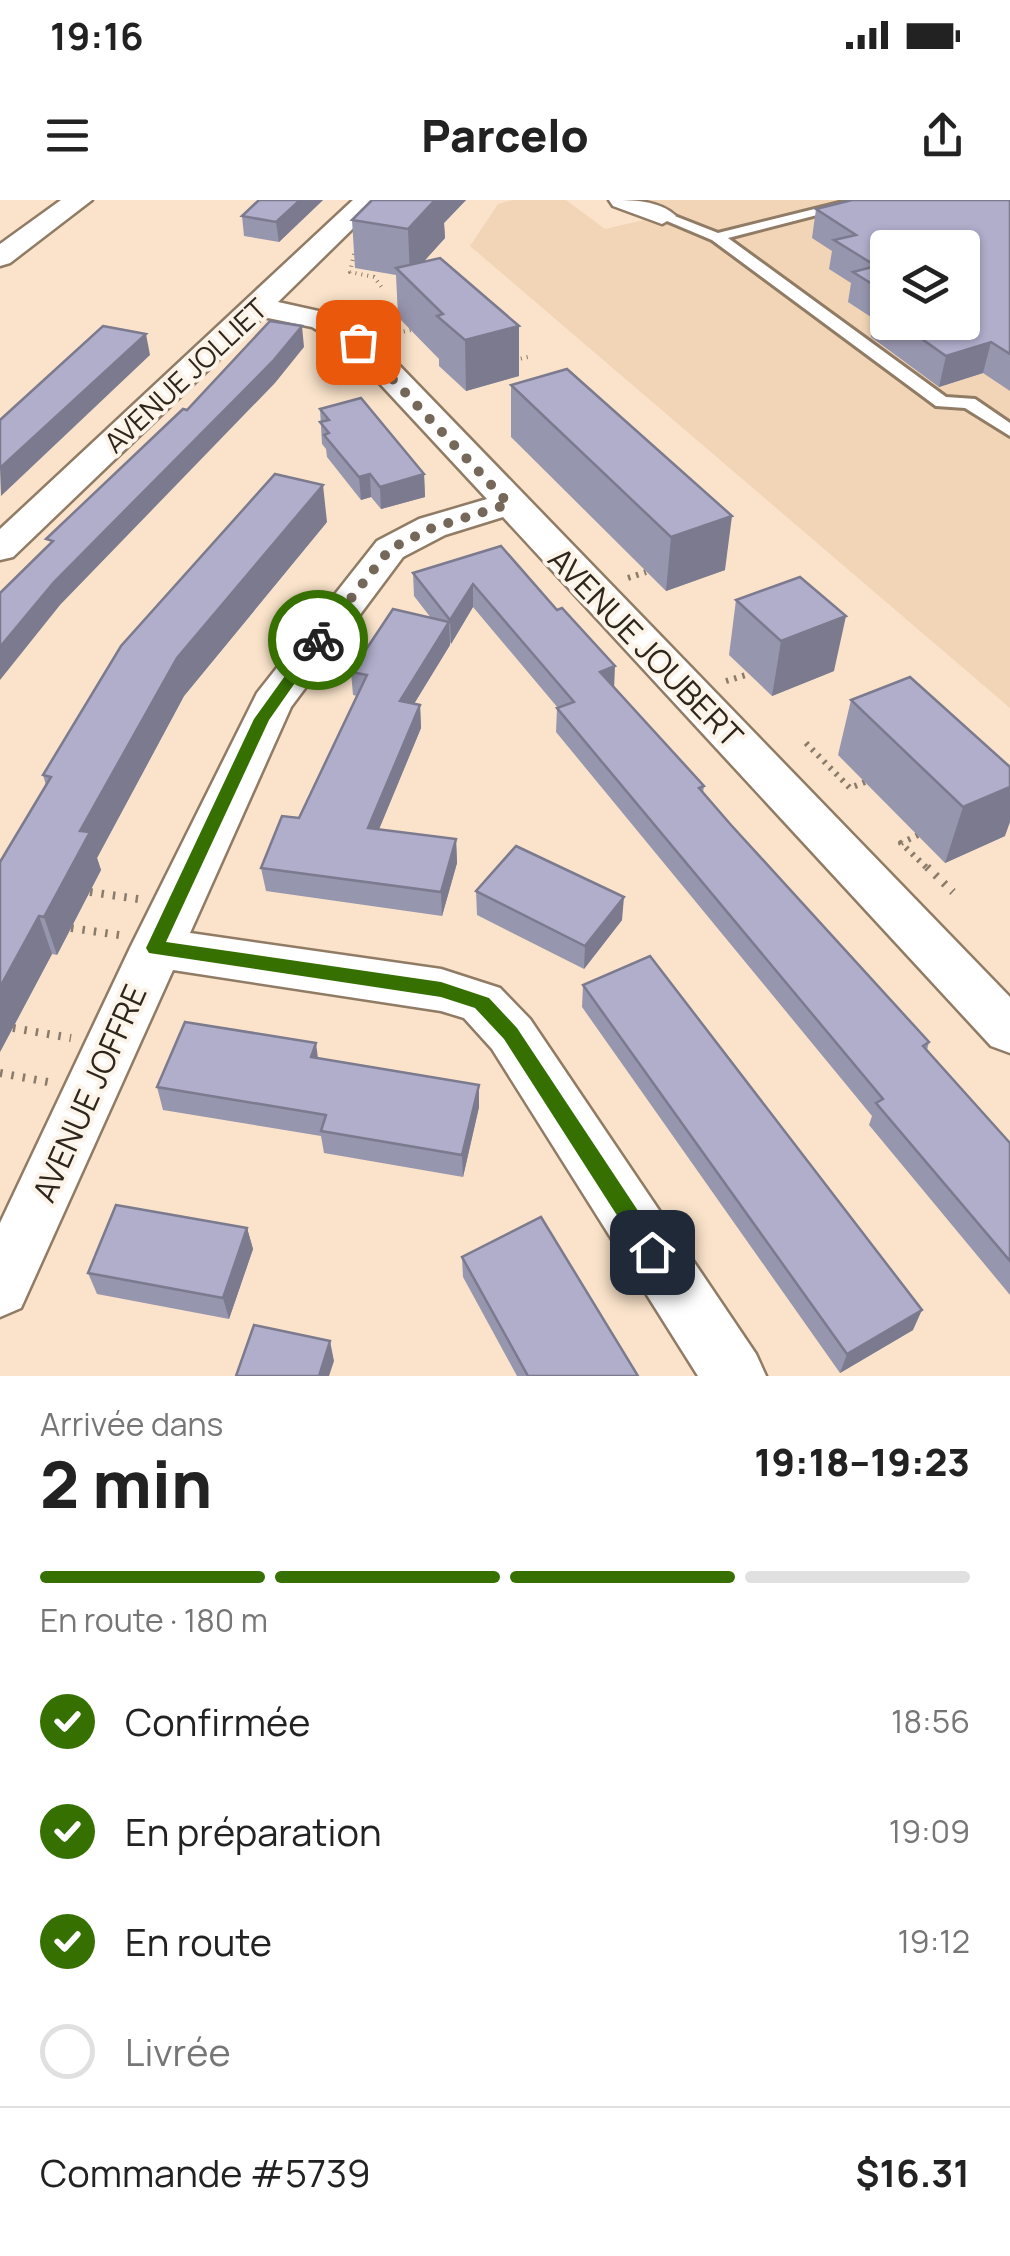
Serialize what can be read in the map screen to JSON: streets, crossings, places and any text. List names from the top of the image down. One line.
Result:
{"streets":{"street":["AVENUE JOLLIET","AVENUE JOUBERT","AVENUE JOFFRE"]},"crossings":[["AVENUE JOLLIET","AVENUE JOUBERT"],["AVENUE JOUBERT","AVENUE JOFFRE"]],"page":{"status":"19:16","header":"Parcelo","heading":["2 min","Arrivée dans","19:18–19:23"],"panel":["Commande #5739","$16.31"],"bar":"En route · 180 m","list":[["Confirmée","18:56"],["En préparation","19:09"],["En route","19:12"],"Livrée"]}}
